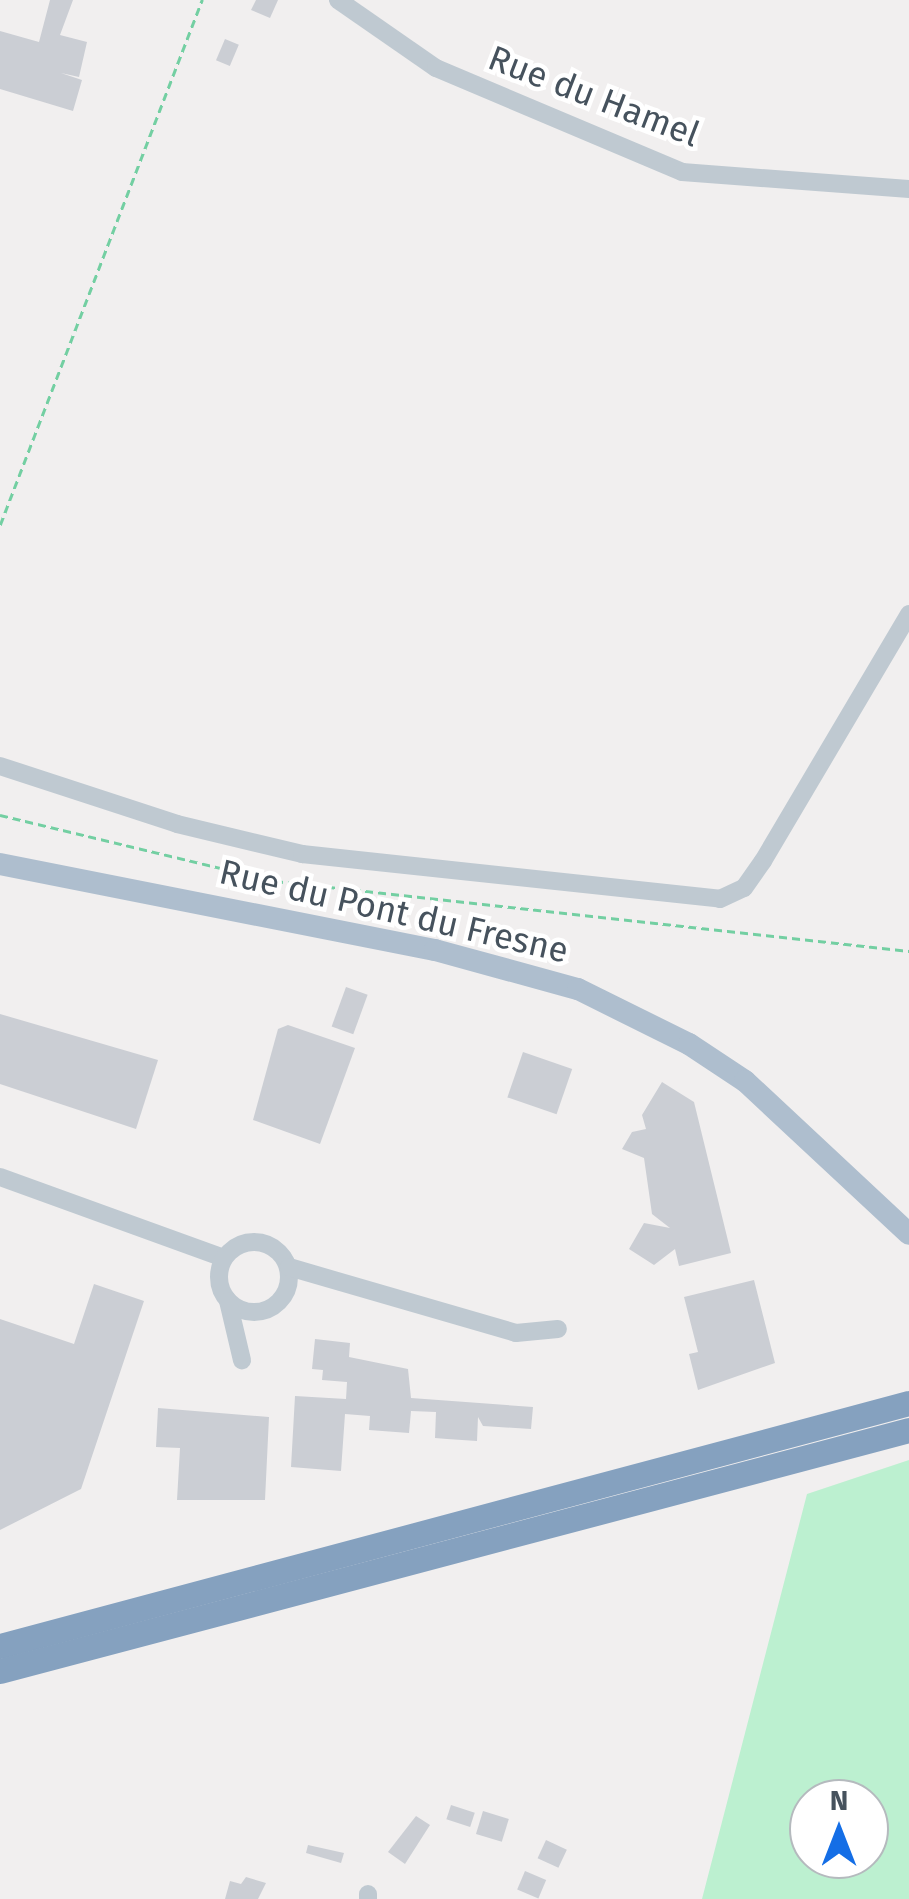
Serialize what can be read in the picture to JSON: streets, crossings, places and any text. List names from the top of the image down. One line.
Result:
{"streets":{"main road":["Rue du Pont du Fresne"],"street":["Rue du Hamel"]},"north":"top"}
